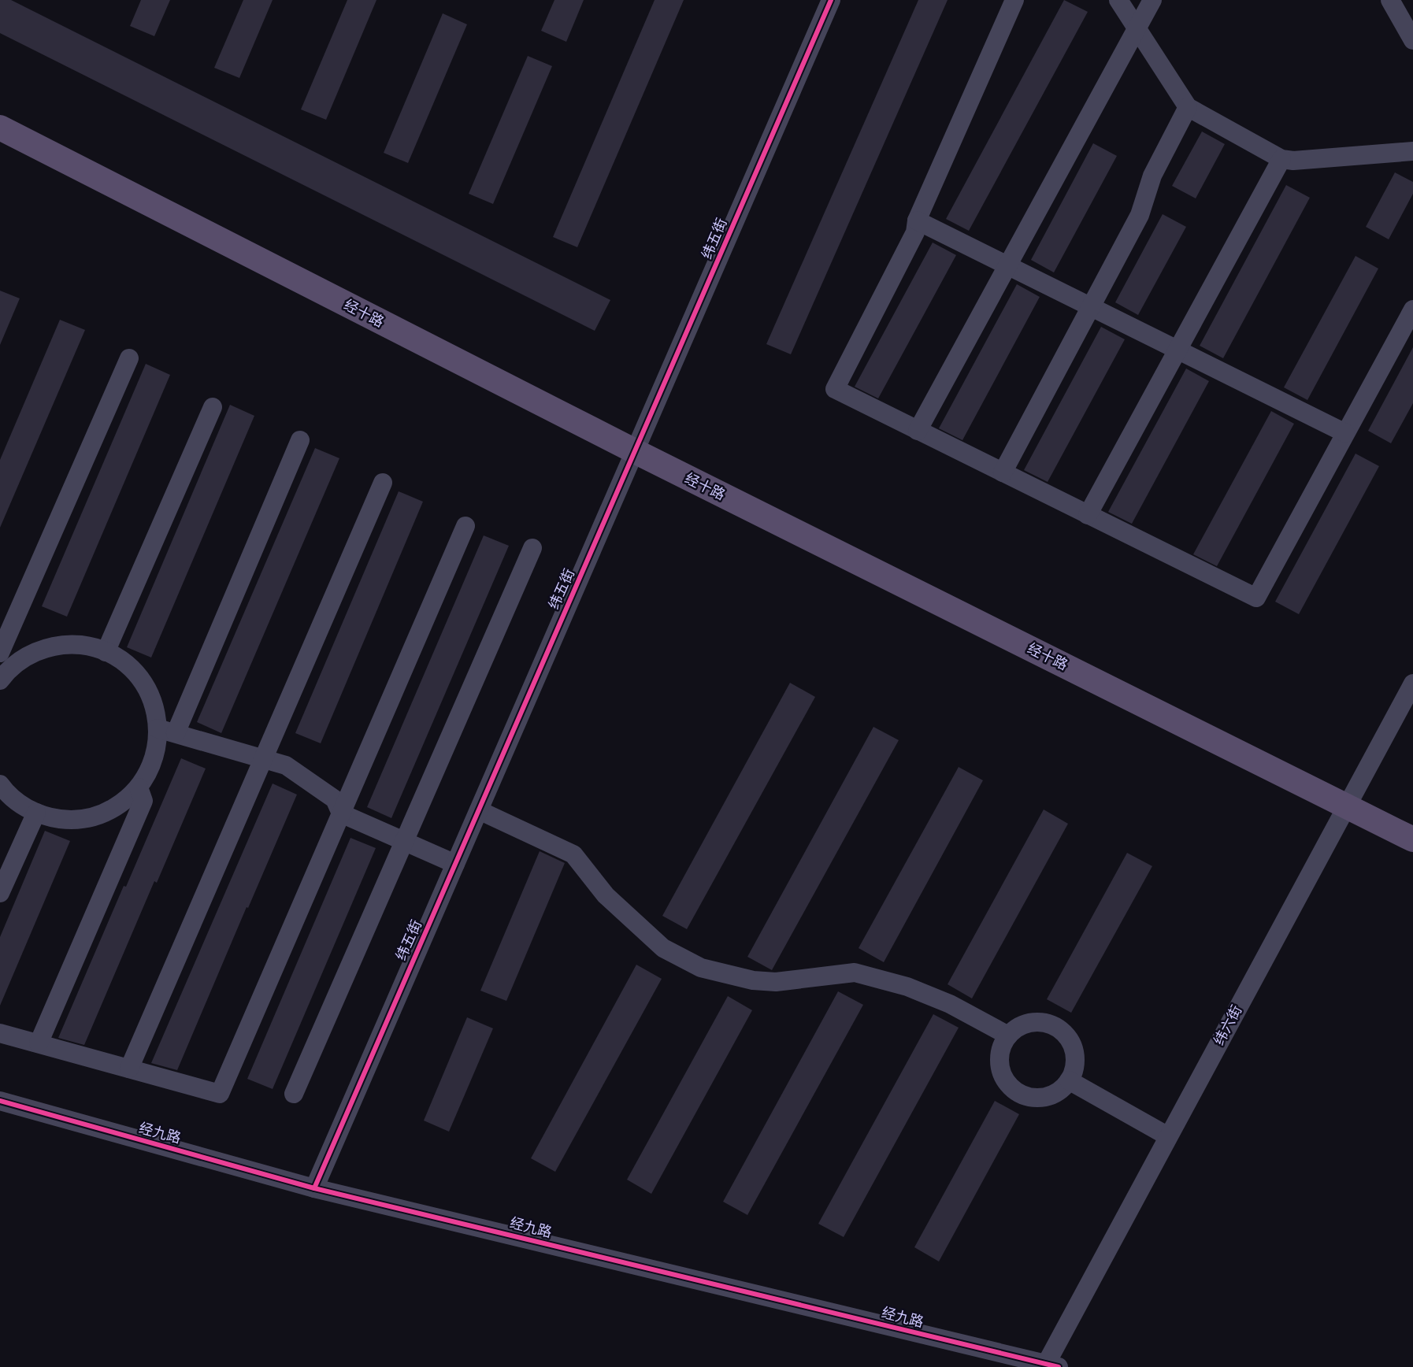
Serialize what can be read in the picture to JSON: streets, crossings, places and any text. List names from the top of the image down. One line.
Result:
{"streets":{"main road":["经十路"],"street":["纬五街","纬六街","经九路"]},"crossings":[["纬五街","经十路"],["纬五街","经九路"],["经十路","纬六街"],["纬六街","经九路"]]}
